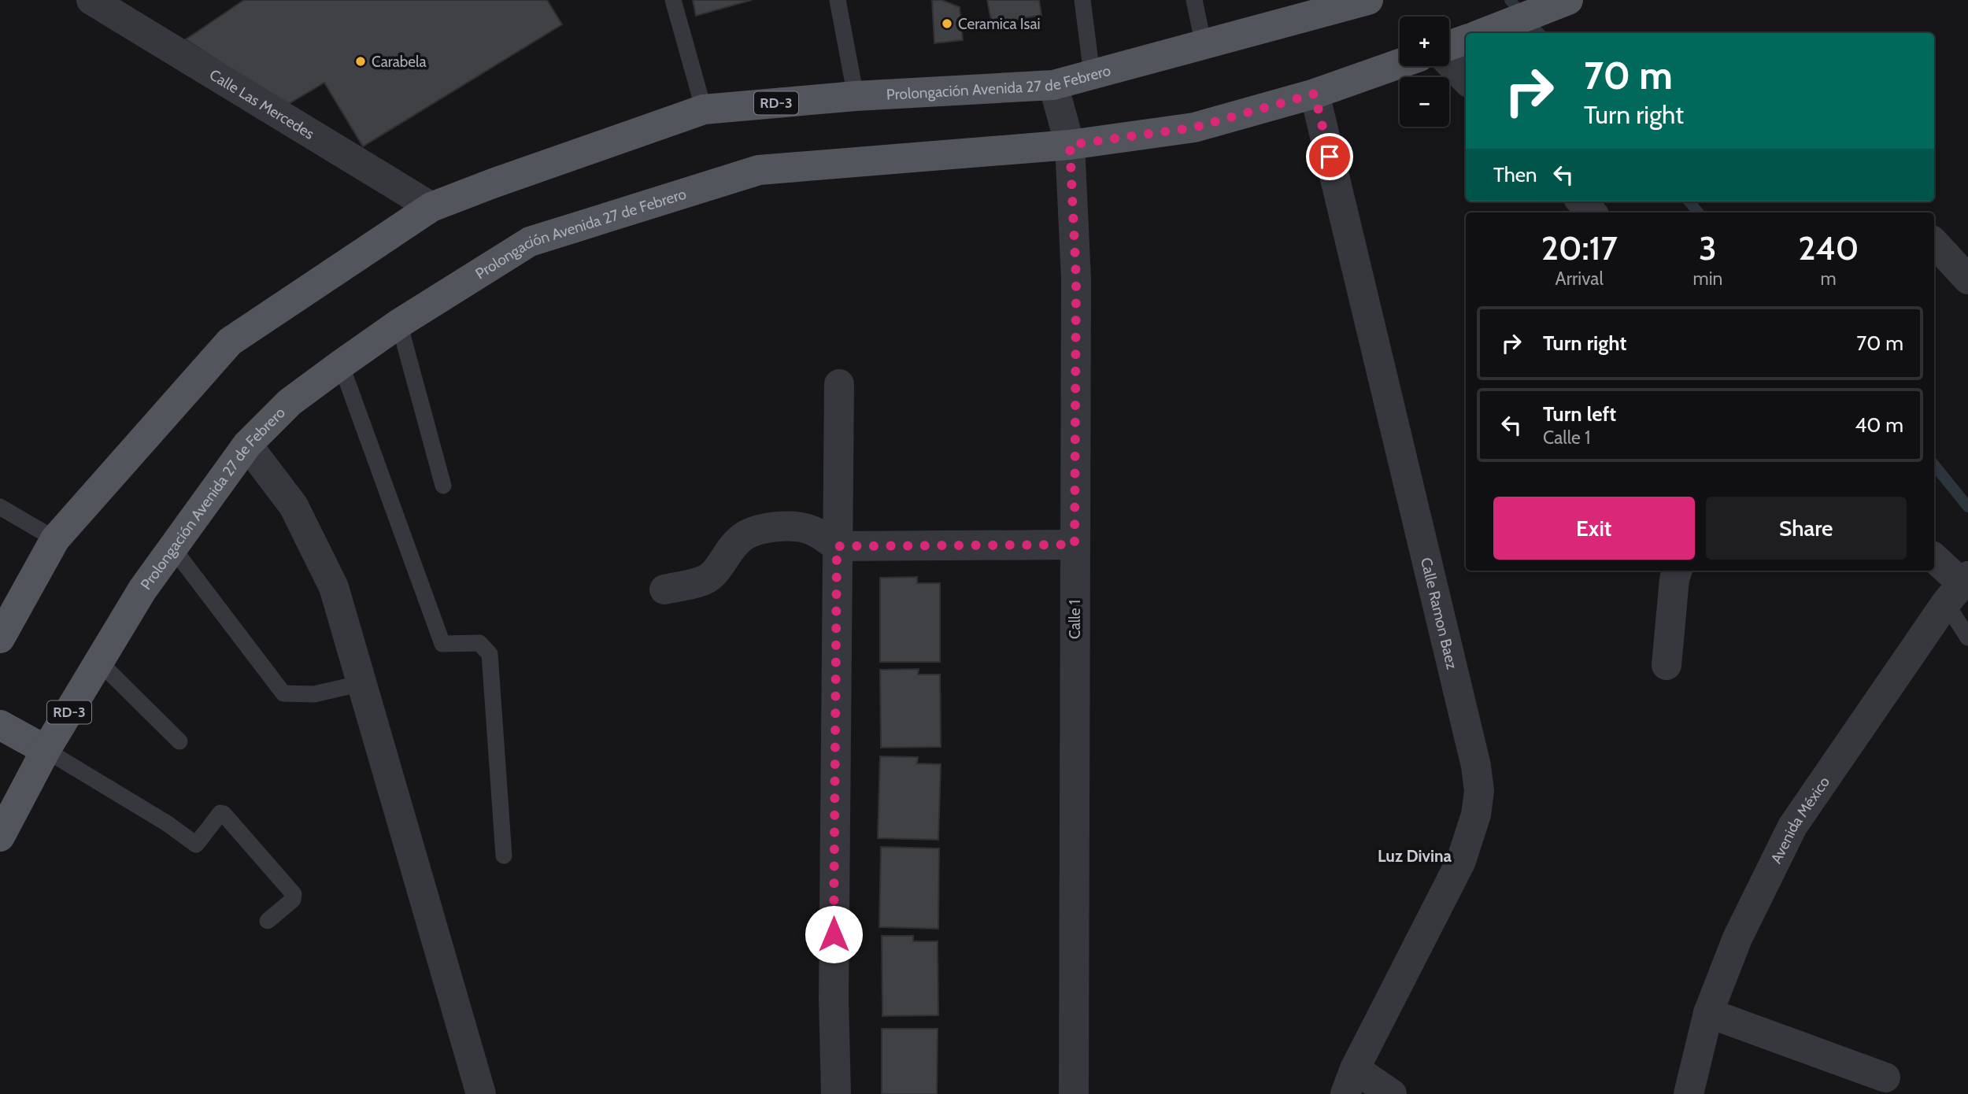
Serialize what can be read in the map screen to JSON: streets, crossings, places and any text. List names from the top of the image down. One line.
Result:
{"streets":{"main road":["Prolongación Avenida 27 de Febrero","RD-3"],"street":["Calle Las Mercedes","Calle Ramon Baez","Calle 1","Avenida México"]},"crossings":[["Prolongación Avenida 27 de Febrero","Calle Las Mercedes"],["Prolongación Avenida 27 de Febrero","Calle Ramon Baez"],["Prolongación Avenida 27 de Febrero","Calle 1"]],"districts":["Luz Divina"],"places":["Ceramica Isai","Carabela"],"page":{"map_buttons":["+","−"],"turn":["70 m","Turn right"],"then":"Then","eta":["20:17","Arrival","3","min","240","m"],"list":[{"name":"Turn right","value":"70 m"},{"name":"Turn left","note":"Calle 1","value":"40 m"}],"buttons":["Exit","Share"]}}
